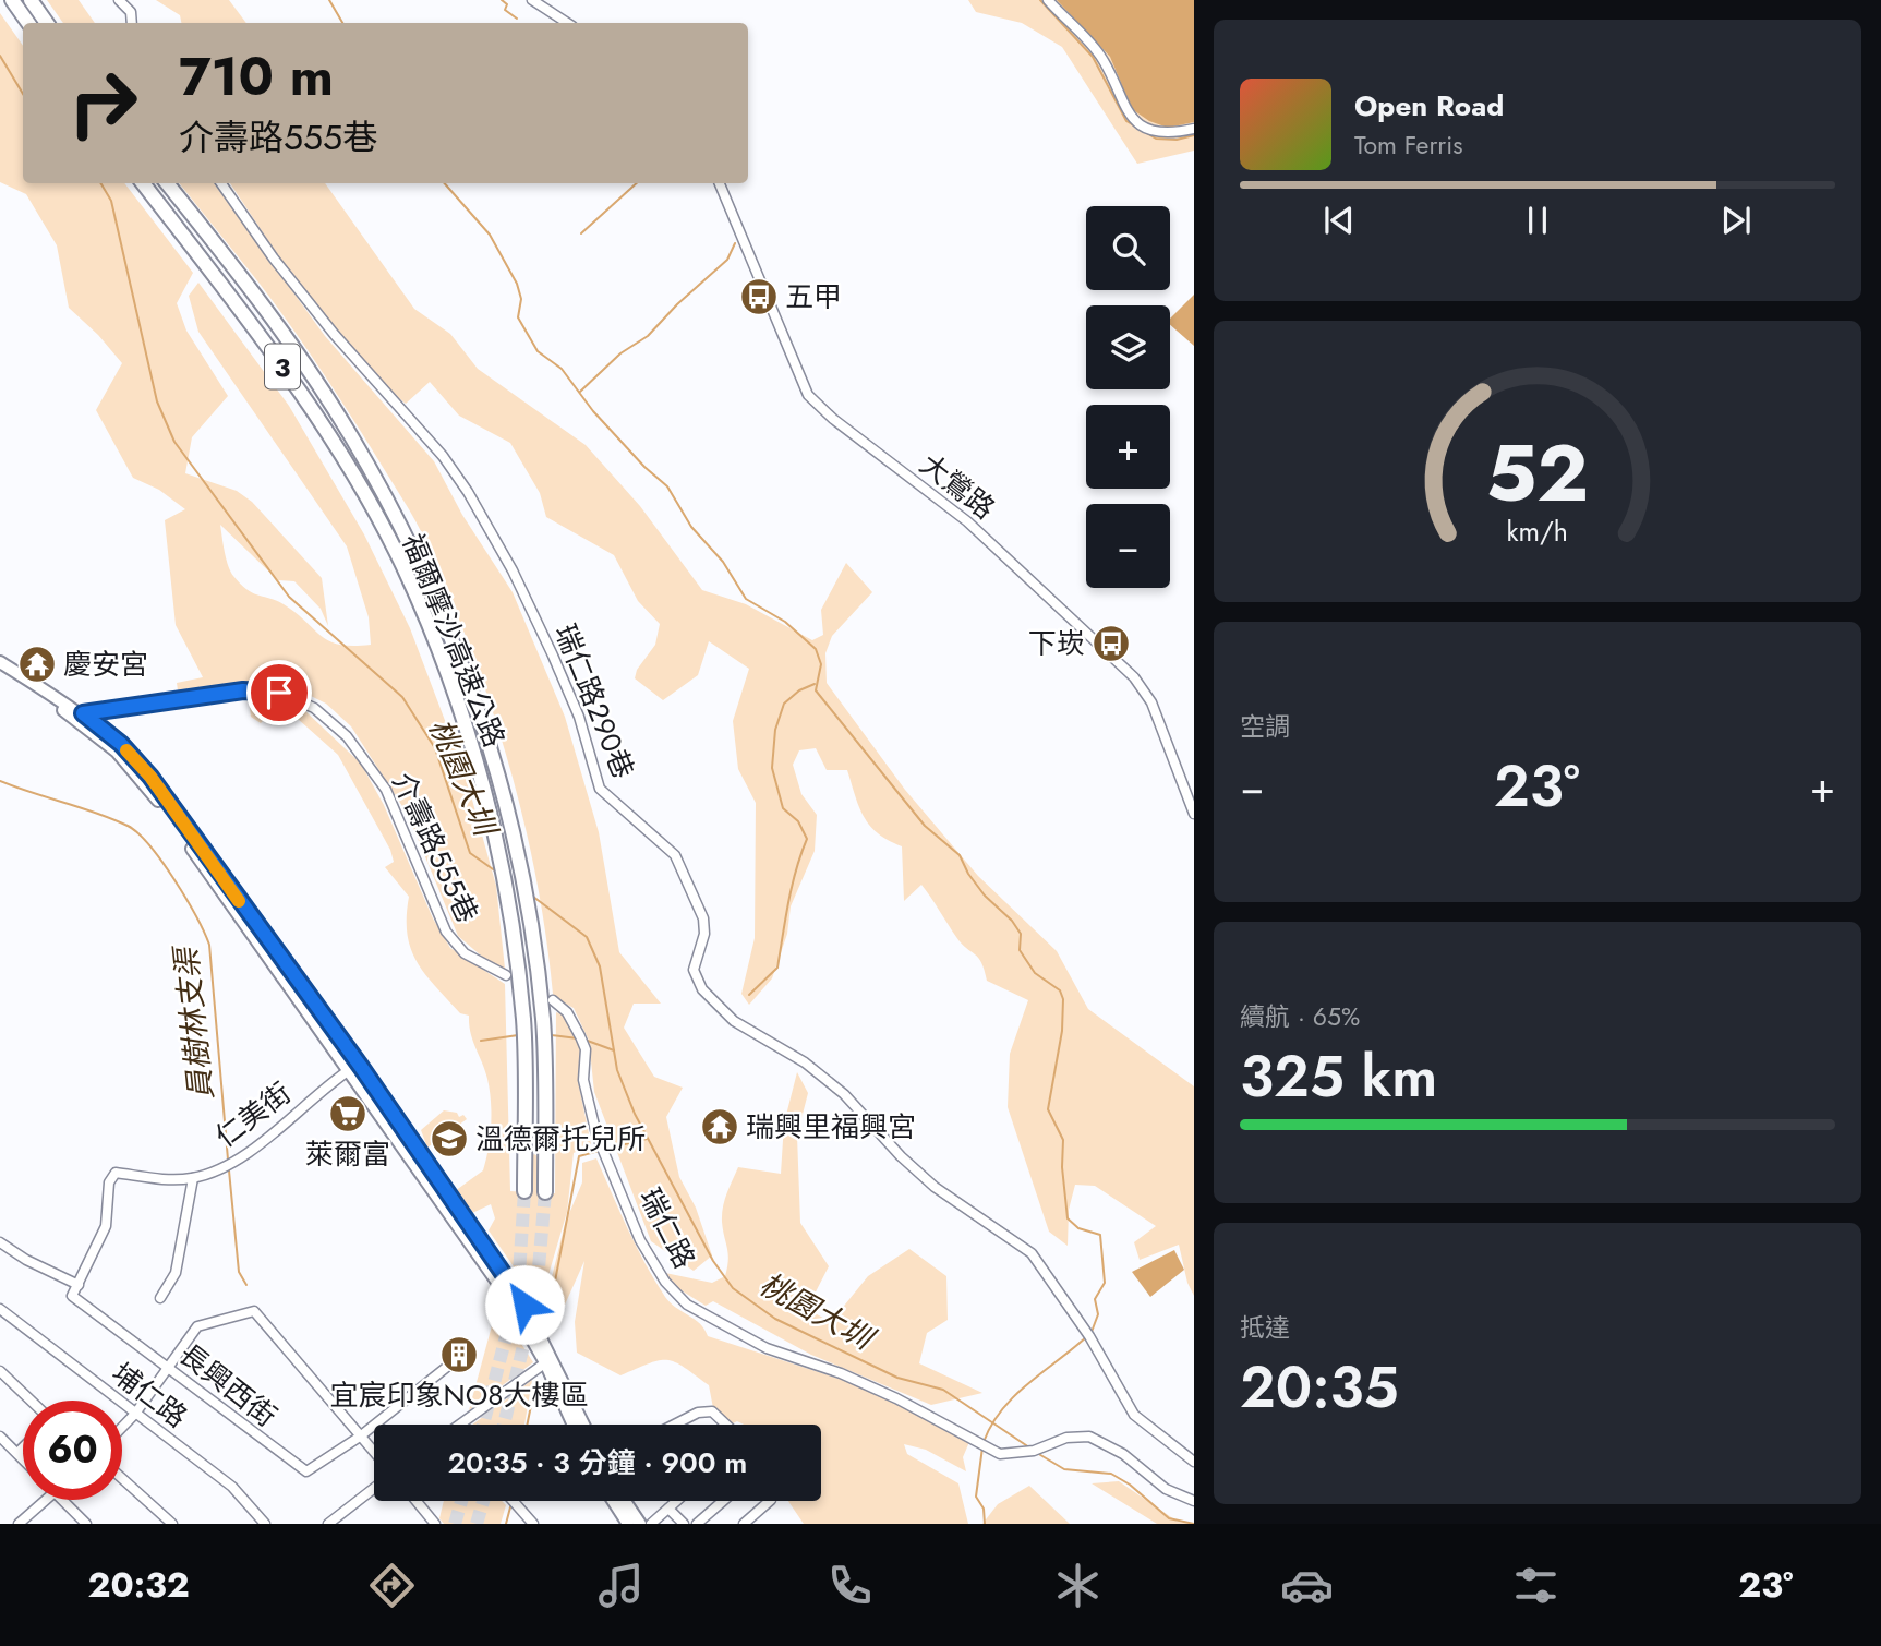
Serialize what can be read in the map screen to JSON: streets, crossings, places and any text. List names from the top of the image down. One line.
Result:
{"streets":{"highway":["3","福爾摩沙高速公路"],"street":["大鶯路","瑞仁路290巷","介壽路555巷","仁美街","瑞仁路","長興西街","埔仁路"]},"crossings":[["仁美街","長興西街"]],"water":["桃園大圳","員樹林支渠"],"places":{"bus stop":["五甲","下崁"],"temple":["慶安宮","瑞興里福興宮"],"supermarket":["萊爾富"],"school or university":["溫德爾托兒所"],"building":["宜宸印象NO8大樓區"]},"page":{"turn":["710 m","介壽路555巷"],"song":["Open Road","Tom Ferris"],"map_buttons":["+","−"],"tile":["空調",["續航 · 65%","325 km"],["抵達","20:35"]],"heat":["−","23°","+"],"limit":"60","trip":"20:35 · 3 分鐘 · 900 m","tabs":["20:32","23°"],"gauge":["52","km/h"]}}
